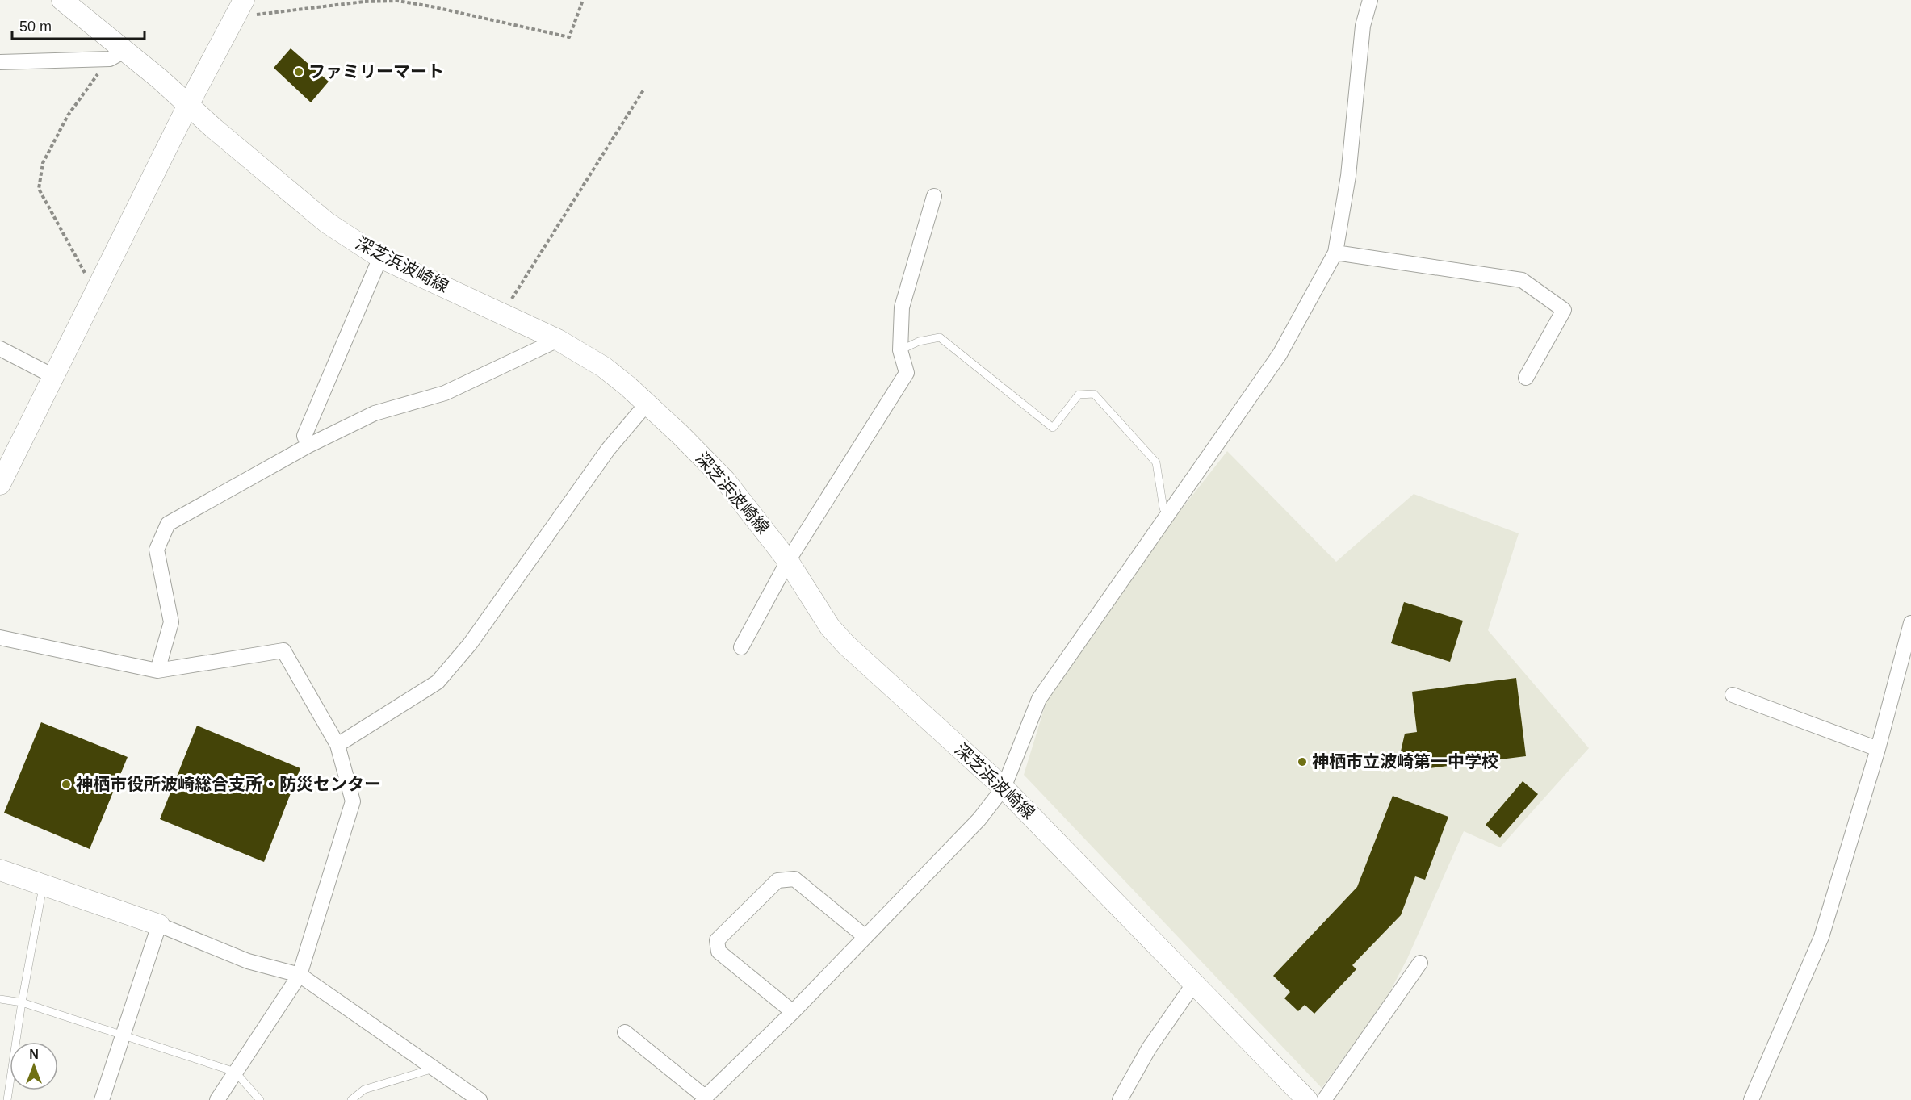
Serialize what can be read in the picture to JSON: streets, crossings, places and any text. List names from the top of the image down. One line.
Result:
{"streets":{"main road":["深芝浜波崎線"]},"places":["ファミリーマート","神栖市立波崎第一中学校","神栖市役所波崎総合支所・防災センター"],"scale_bar":"50 m","north":"top"}
